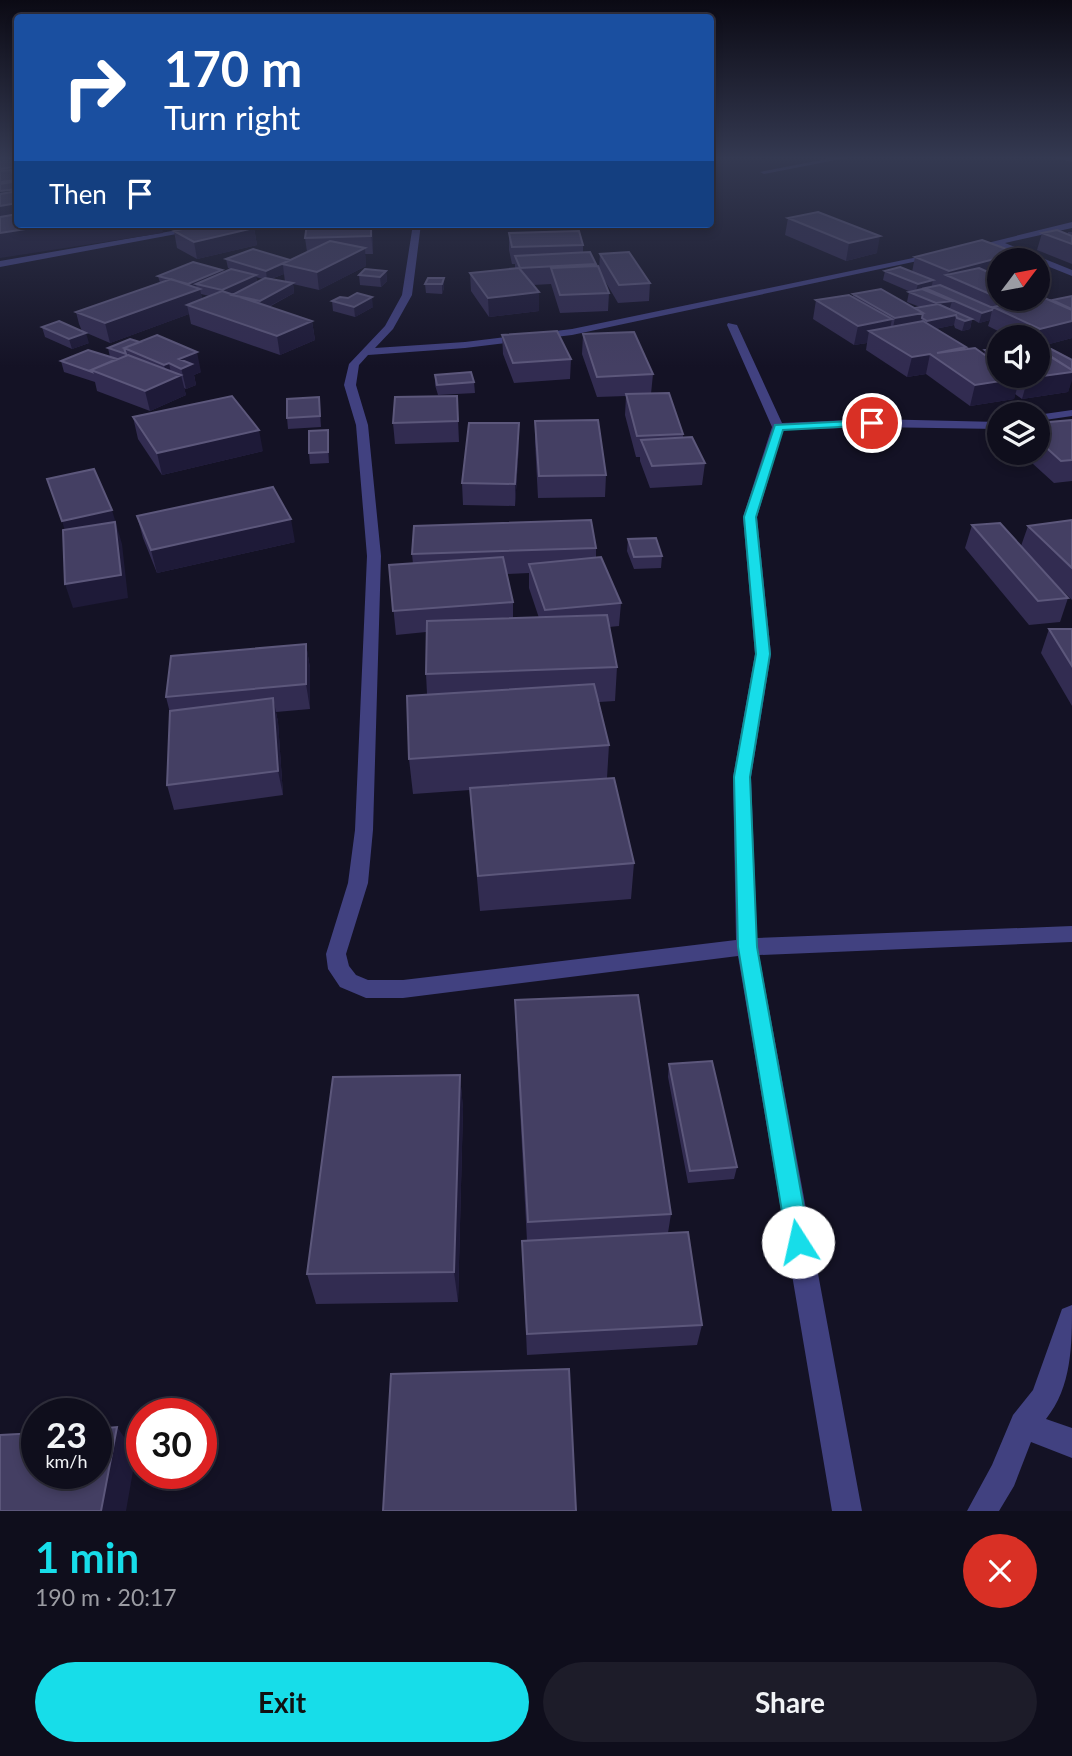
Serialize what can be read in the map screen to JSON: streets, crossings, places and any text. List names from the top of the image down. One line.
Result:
{"north":"top right","page":{"turn":["170 m","Turn right"],"then":"Then","speed":"23 km/h","limit":"30","heading":["1 min","190 m · 20:17"],"buttons":["Exit","Share"]}}
